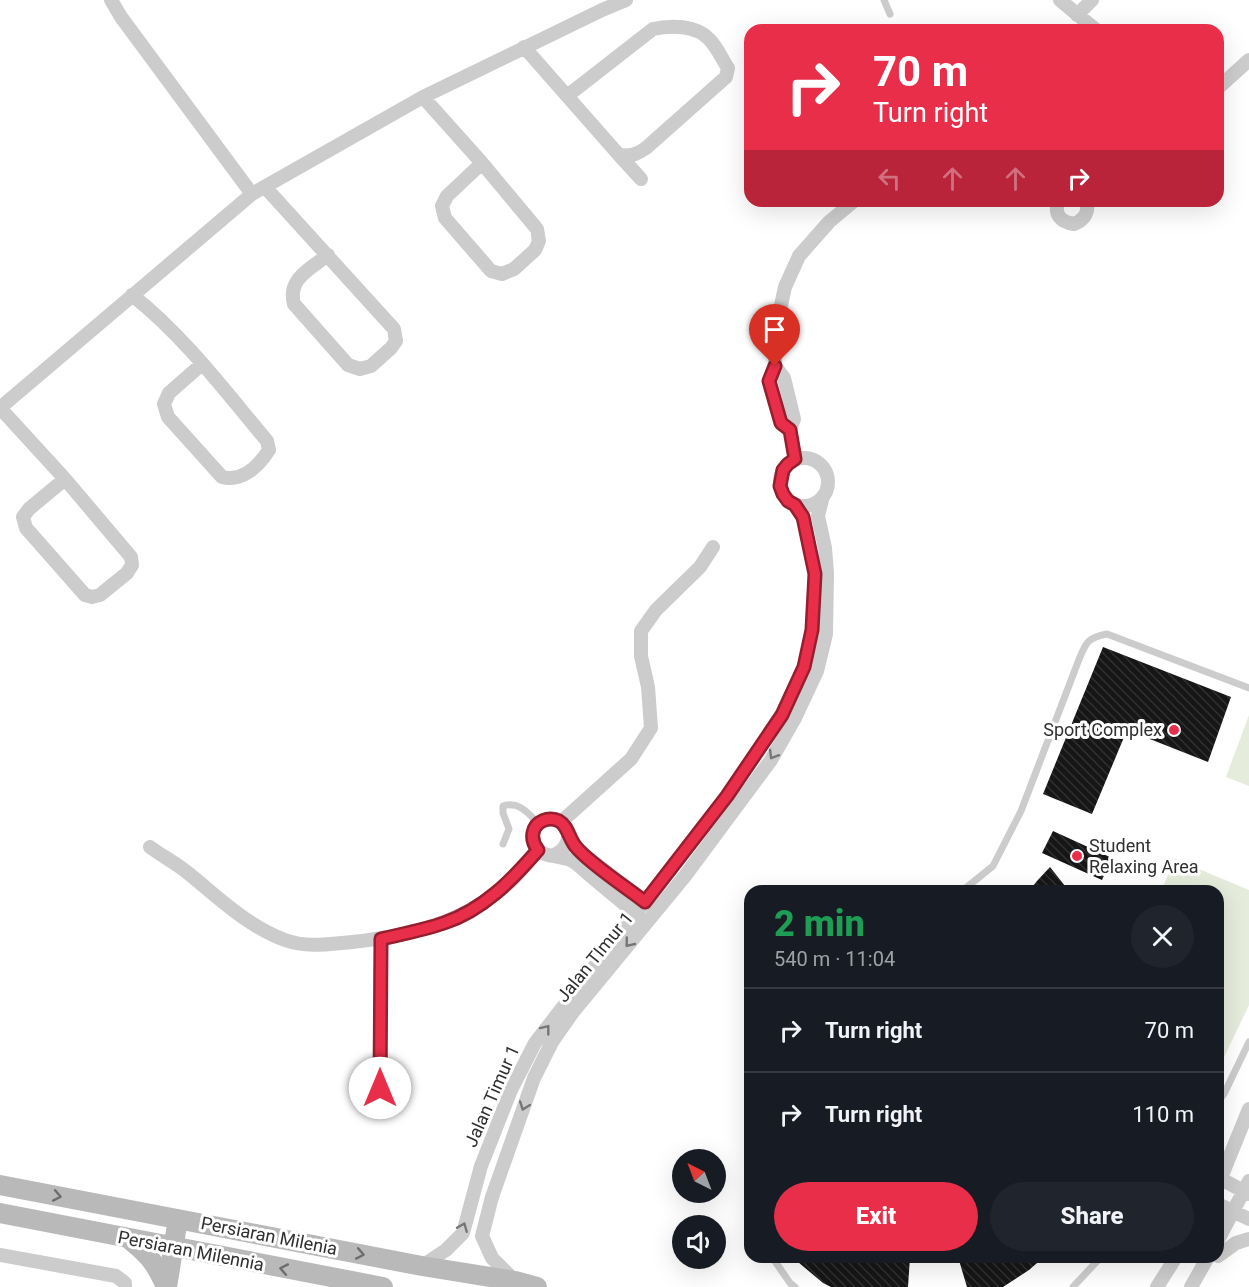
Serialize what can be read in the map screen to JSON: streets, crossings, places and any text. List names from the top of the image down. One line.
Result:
{"streets":{"main road":["Persiaran Milenia","Persiaran Milennia"],"street":["Jalan TImur 1","Jalan Timur 1"]},"crossings":[["Jalan TImur 1","Jalan Timur 1"],["Jalan TImur 1","Persiaran Milenia"],["Jalan Timur 1","Persiaran Milenia"]],"one_way":["Jalan TImur 1","Jalan Timur 1","Persiaran Milenia","Persiaran Milennia"],"places":["Sport Complex","Student Relaxing Area"],"north":"top left","page":{"turn":["70 m","Turn right"],"heading":["2 min","540 m · 11:04"],"list":[{"name":"Turn right","value":"70 m"},{"name":"Turn right","value":"110 m"}],"buttons":["Exit","Share"]}}
